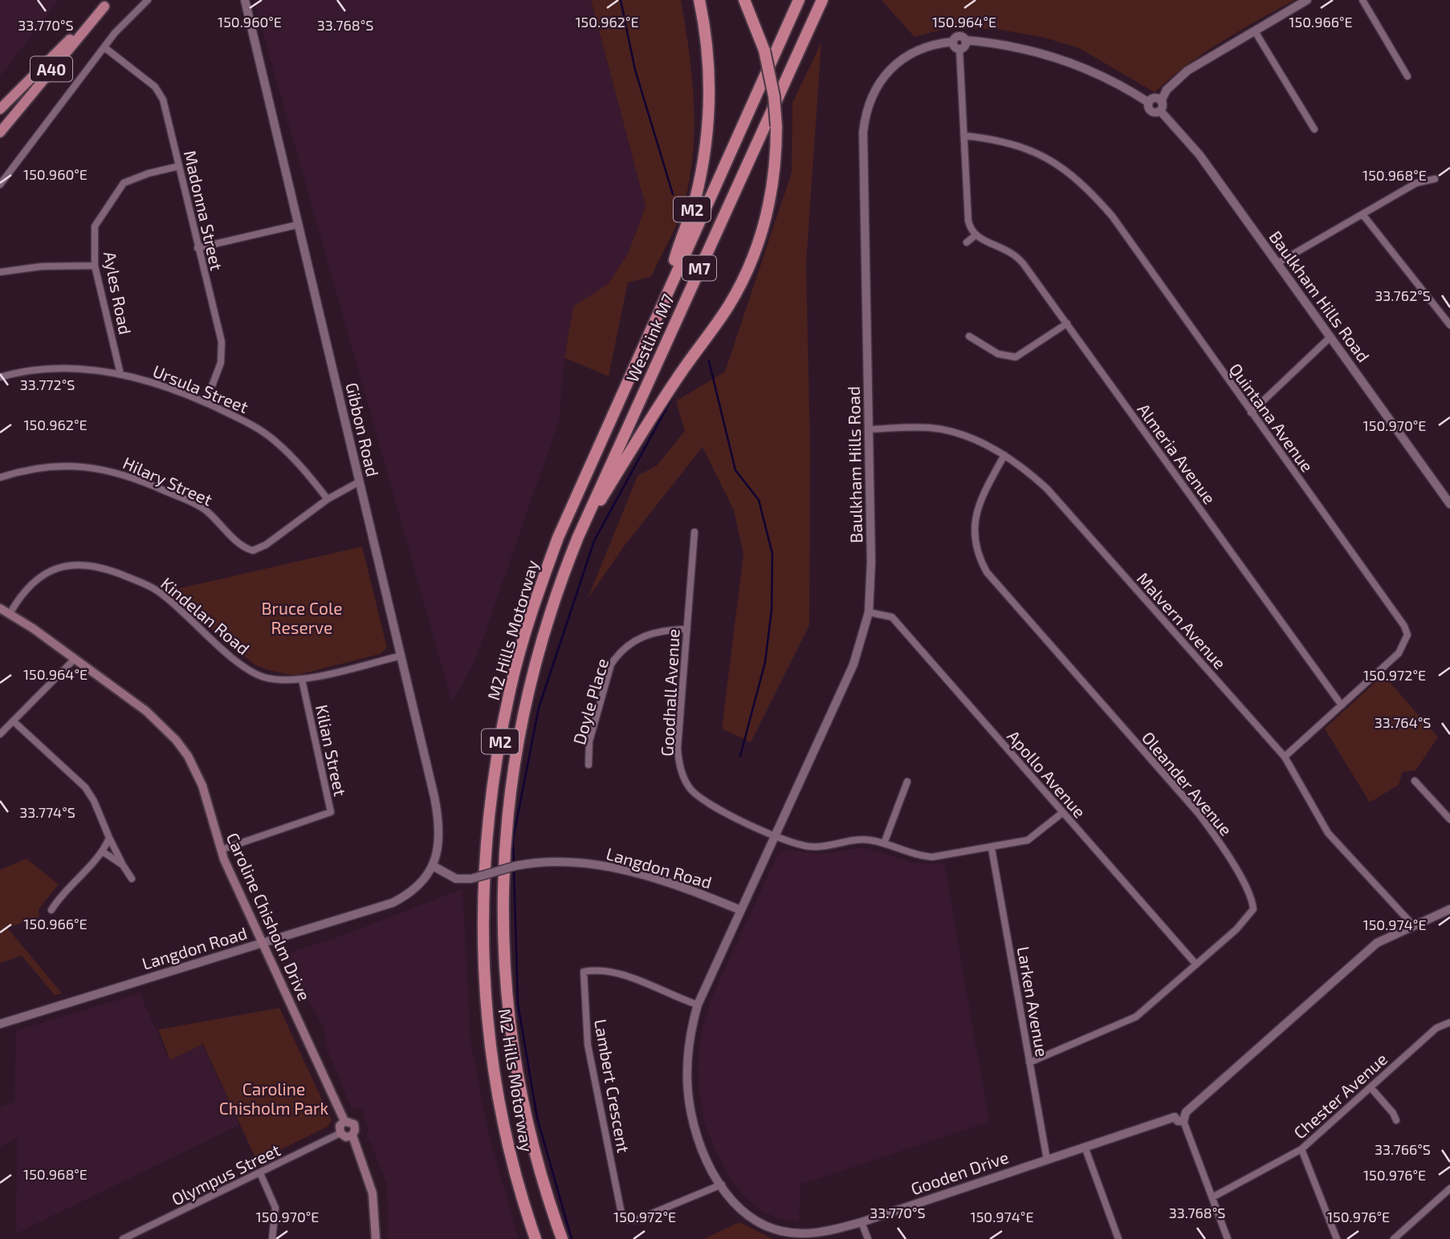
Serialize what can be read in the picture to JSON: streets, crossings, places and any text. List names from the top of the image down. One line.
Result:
{"streets":{"highway":["A40","M2","M7","Westlink M7","M2 Hills Motorway"],"main road":["Caroline Chisholm Drive"],"street":["Madonna Street","Ayles Road","Baulkham Hills Road","Ursula Street","Quintana Avenue","Gibbon Road","Almeria Avenue","Hilary Street","Kindelan Road","Malvern Avenue","Goodhall Avenue","Doyle Place","Kilian Street","Apollo Avenue","Oleander Avenue","Langdon Road","Larken Avenue","Lambert Crescent","Chester Avenue","Gooden Drive","Olympus Street"]},"crossings":[["M2","Westlink M7"],["M2","M2 Hills Motorway"],["Madonna Street","Ayles Road"],["Madonna Street","Ursula Street"],["Ayles Road","Ursula Street"],["Baulkham Hills Road","Malvern Avenue"],["Baulkham Hills Road","Goodhall Avenue"],["Baulkham Hills Road","Apollo Avenue"],["Baulkham Hills Road","Langdon Road"],["Baulkham Hills Road","Gooden Drive"],["Westlink M7","M2 Hills Motorway"],["Ursula Street","Hilary Street"],["Quintana Avenue","Almeria Avenue"],["Quintana Avenue","Malvern Avenue"],["Gibbon Road","Hilary Street"],["Gibbon Road","Kindelan Road"],["Gibbon Road","Langdon Road"],["Kindelan Road","Kilian Street"],["Kindelan Road","Caroline Chisholm Drive"],["Malvern Avenue","Oleander Avenue"],["Goodhall Avenue","Doyle Place"],["Goodhall Avenue","Apollo Avenue"],["Goodhall Avenue","Larken Avenue"],["Kilian Street","Caroline Chisholm Drive"],["Apollo Avenue","Oleander Avenue"],["Oleander Avenue","Larken Avenue"],["Langdon Road","Caroline Chisholm Drive"],["Langdon Road","Gooden Drive"],["Caroline Chisholm Drive","Olympus Street"],["Larken Avenue","Gooden Drive"],["Lambert Crescent","Gooden Drive"]],"parks":["Bruce Cole Reserve","Caroline Chisholm Park"],"coordinates":["150.960°E","150.962°E","150.964°E","150.966°E","33.770°S","33.768°S","150.968°E","33.762°S","33.772°S","150.970°E","150.972°E","33.764°S","33.774°S","150.974°E","33.766°S","150.976°E"]}
